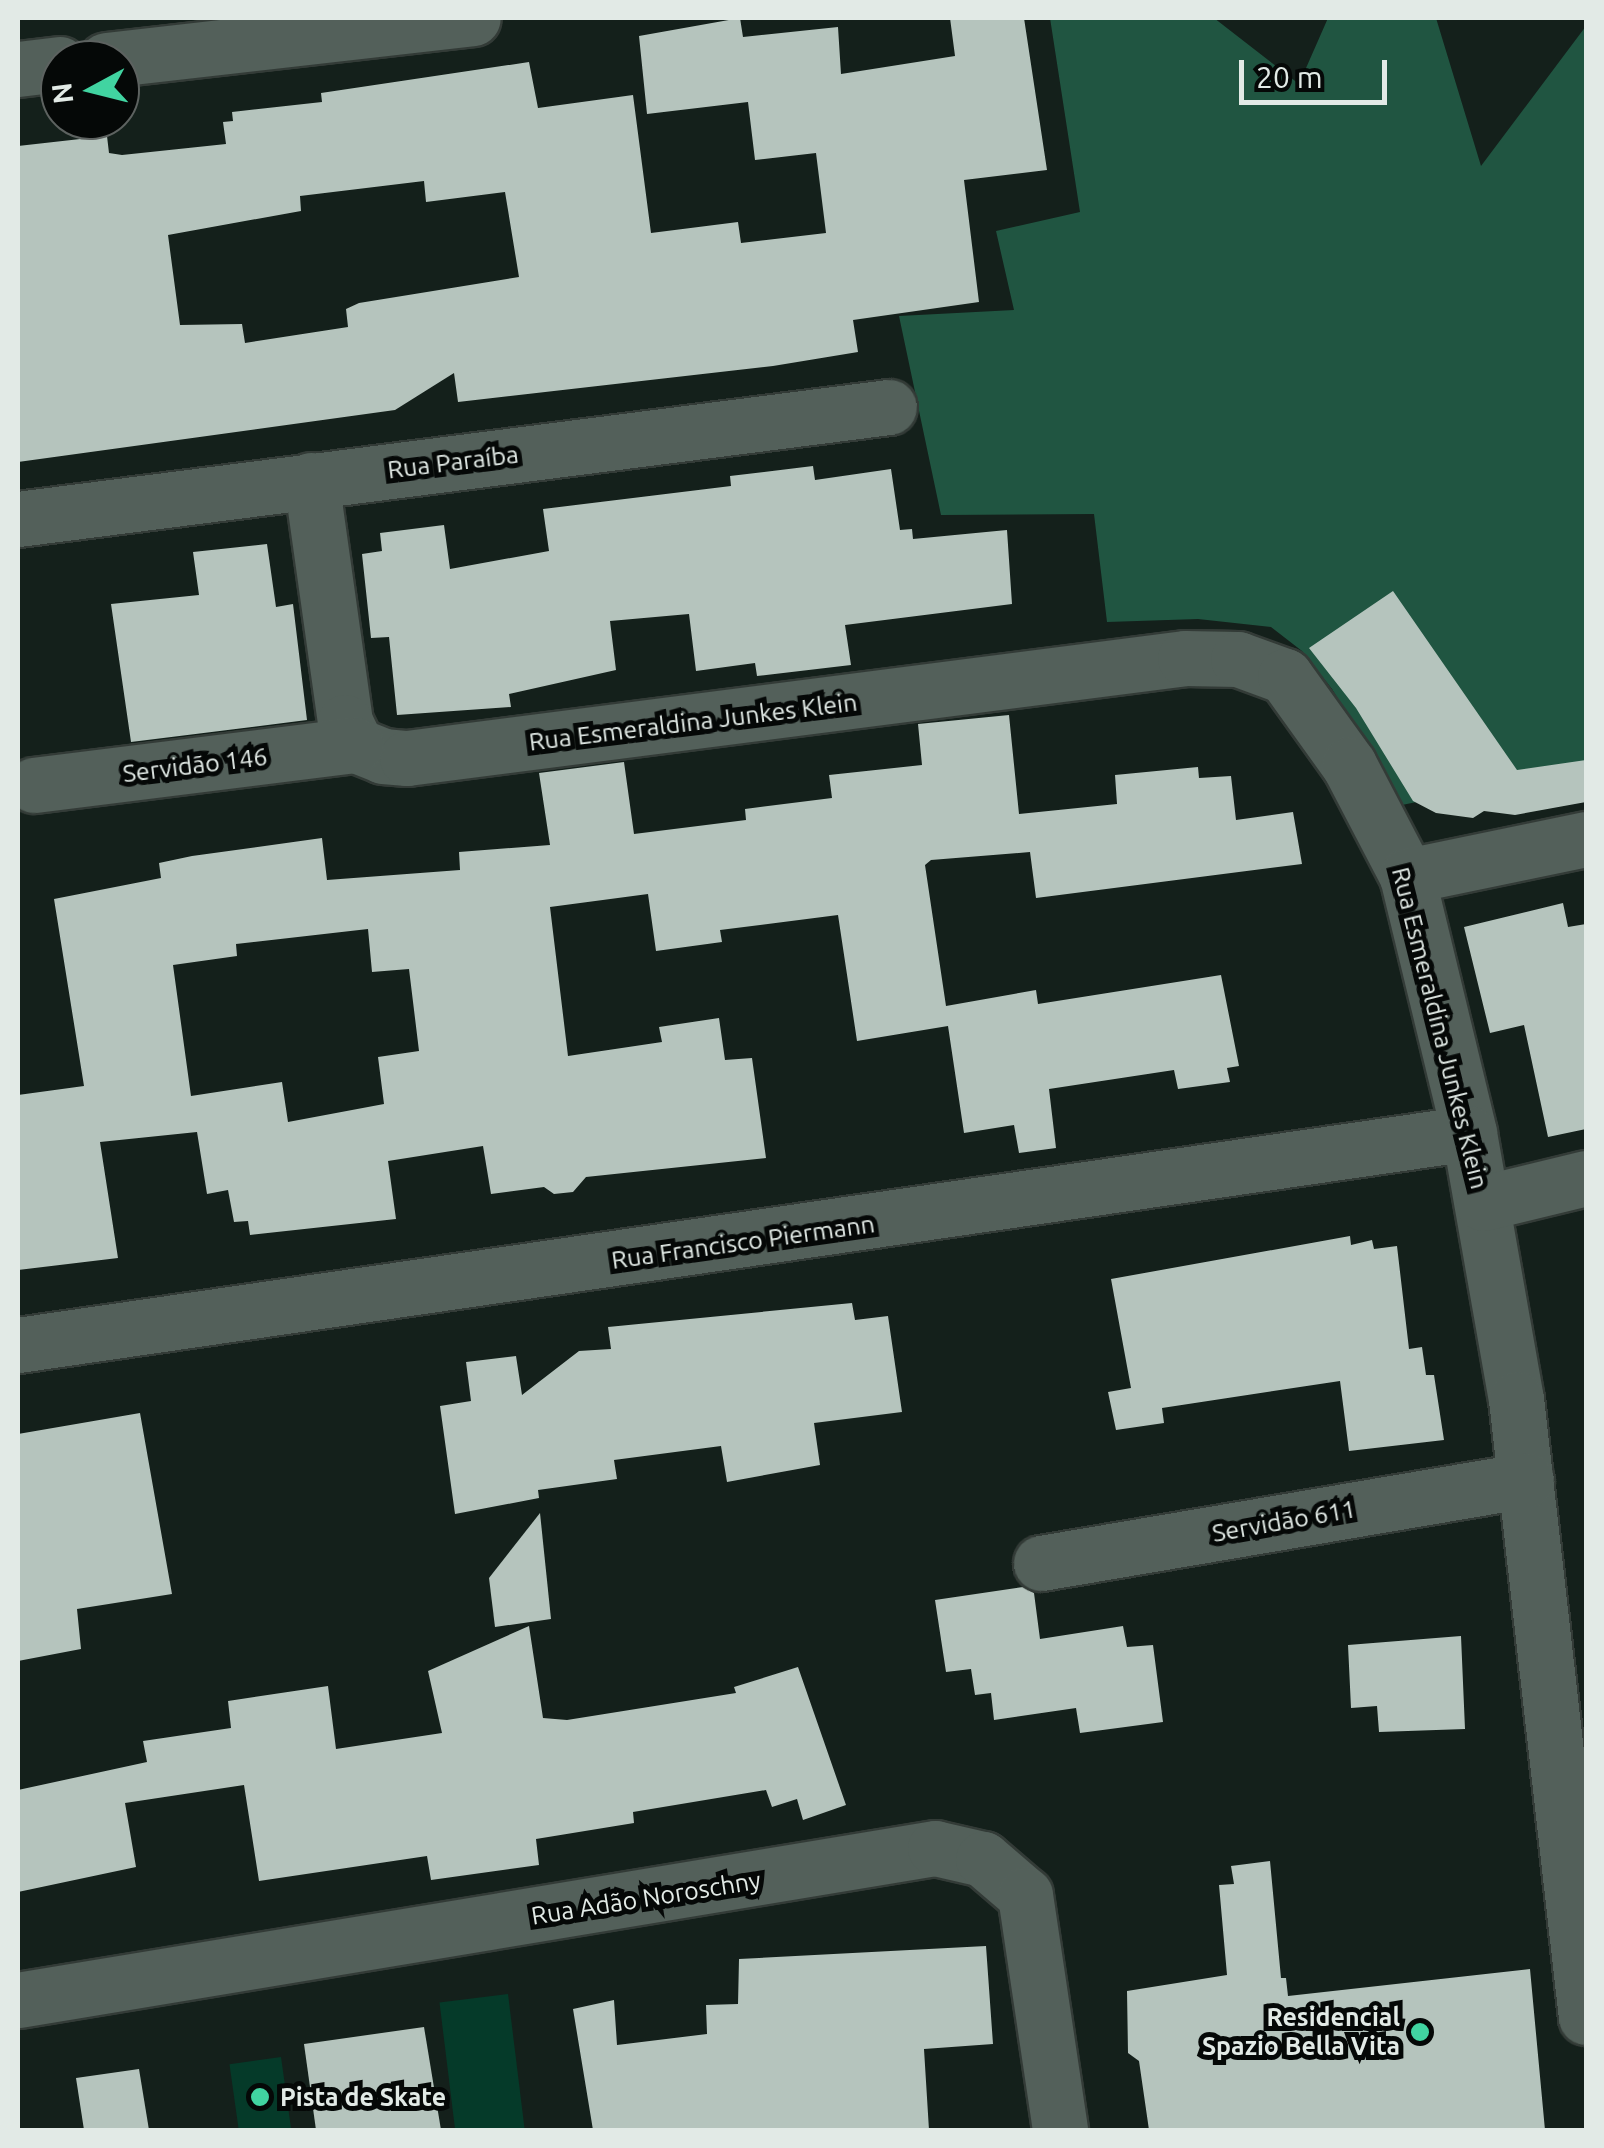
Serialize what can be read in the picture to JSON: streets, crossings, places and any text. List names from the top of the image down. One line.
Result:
{"streets":{"street":["Rua Paraíba","Rua Esmeraldina Junkes Klein","Servidão 146","Rua Francisco Piermann","Servidão 611","Rua Adão Noroschny"]},"crossings":[["Rua Esmeraldina Junkes Klein","Servidão 146"],["Rua Esmeraldina Junkes Klein","Rua Francisco Piermann"],["Rua Esmeraldina Junkes Klein","Servidão 611"]],"places":["Residencial Spazio Bella Vita","Pista de Skate"],"scale_bar":"20 m","north":"left"}
